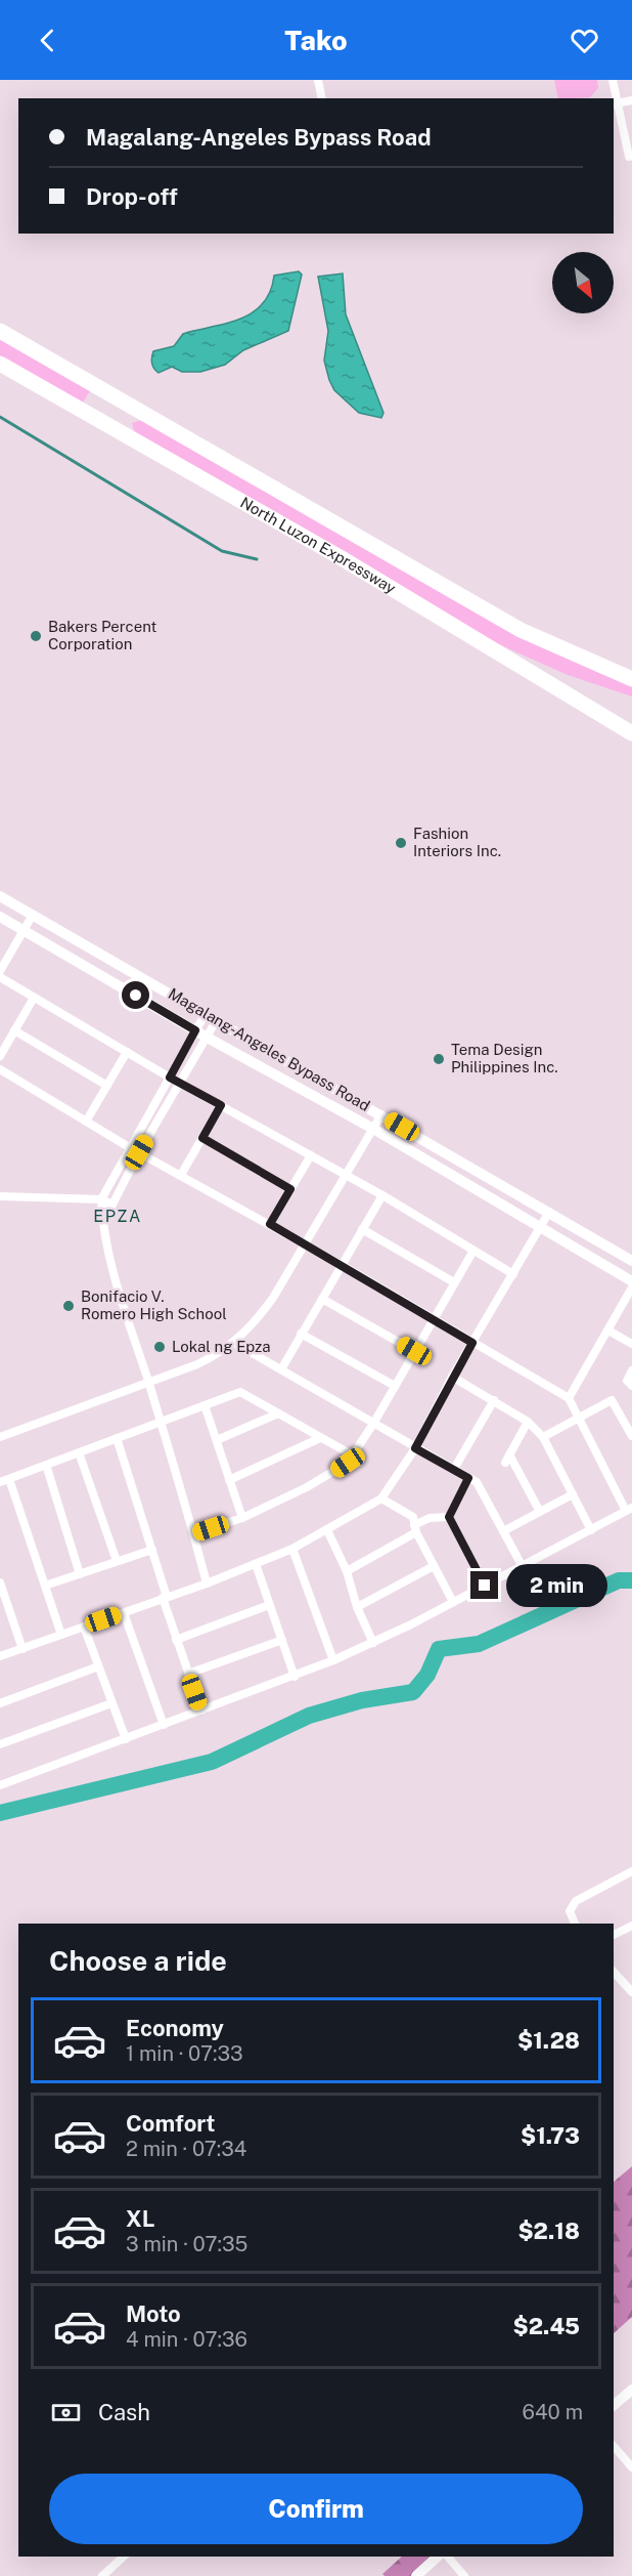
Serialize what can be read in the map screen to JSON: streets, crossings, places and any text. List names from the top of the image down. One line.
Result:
{"streets":{"highway":["North Luzon Expressway"],"street":["Magalang-Angeles Bypass Road"]},"districts":["EPZA"],"places":["Bakers Percent Corporation","Fashion Interiors Inc.","Tema Design Philippines Inc.","Bonifacio V. Romero High School","Lokal ng Epza"],"north":"bottom right","page":{"header":"Tako","banner":["Magalang-Angeles Bypass Road","Drop-off"],"bubble":"2 min","heading":"Choose a ride","list":[{"name":"Economy","note":"1 min · 07:33","value":"$1.28"},{"name":"Comfort","note":"2 min · 07:34","value":"$1.73"},{"name":"XL","note":"3 min · 07:35","value":"$2.18"},{"name":"Moto","note":"4 min · 07:36","value":"$2.45"}],"pay":["Cash","640 m"],"buttons":"Confirm"}}
